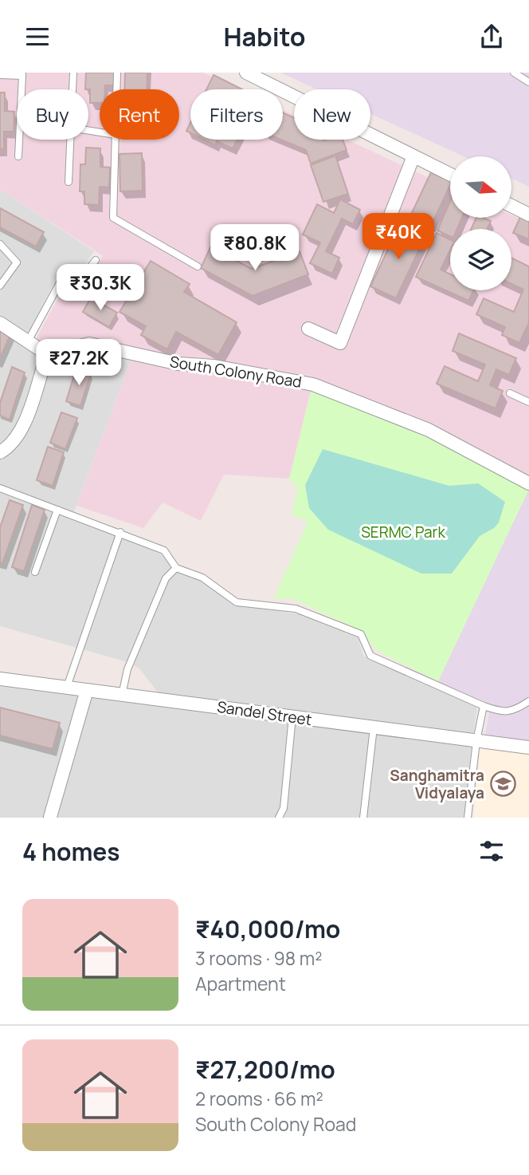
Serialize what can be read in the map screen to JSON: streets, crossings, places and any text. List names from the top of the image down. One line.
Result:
{"streets":{"street":["South Colony Road","Sandel Street"]},"parks":["SERMC Park"],"places":{"school or university":["Sanghamitra Vidyalaya"]},"north":"right","page":{"header":"Habito","chip":["Buy","Rent","Filters","New"],"price":["₹40K","₹80.8K","₹30.3K","₹27.2K"],"heading":"4 homes","list":[{"name":"₹40,000/mo","note":"3 rooms · 98 m² · Apartment"},{"name":"₹27,200/mo","note":"2 rooms · 66 m² · South Colony Road"}]}}
